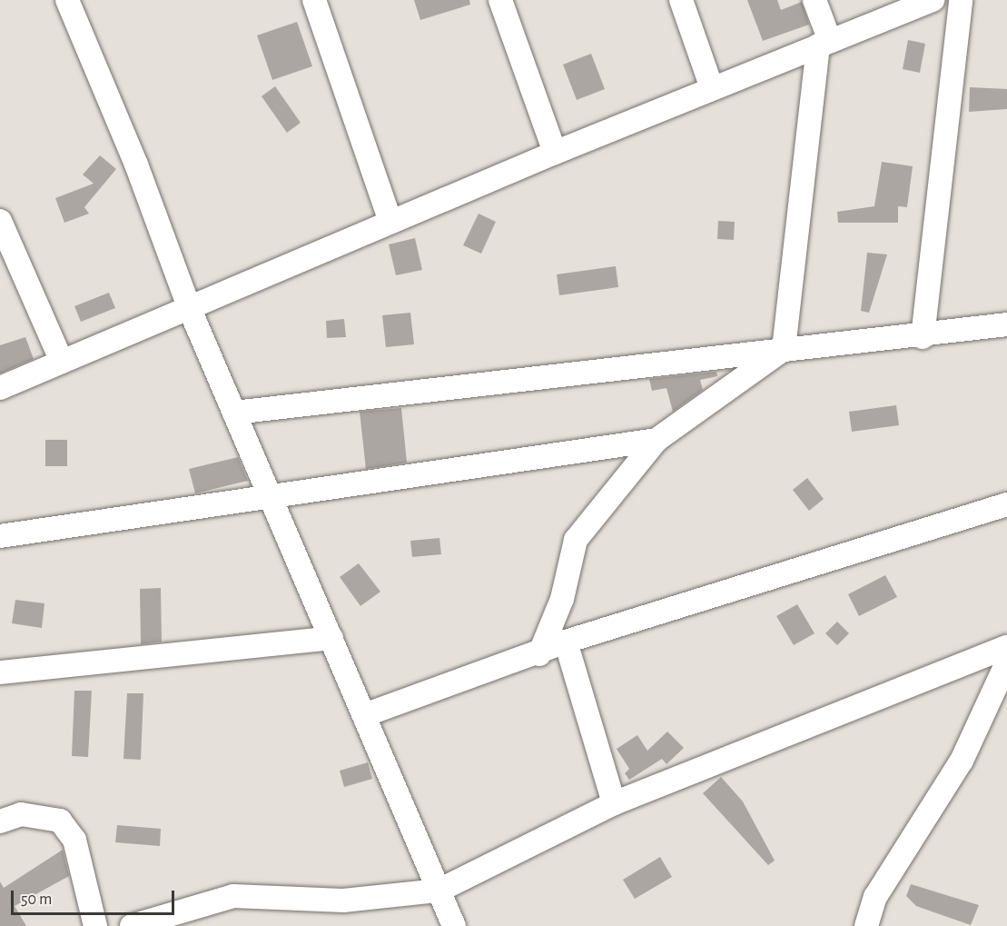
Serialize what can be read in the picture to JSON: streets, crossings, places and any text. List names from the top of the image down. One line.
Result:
{"scale_bar":"50 m"}
